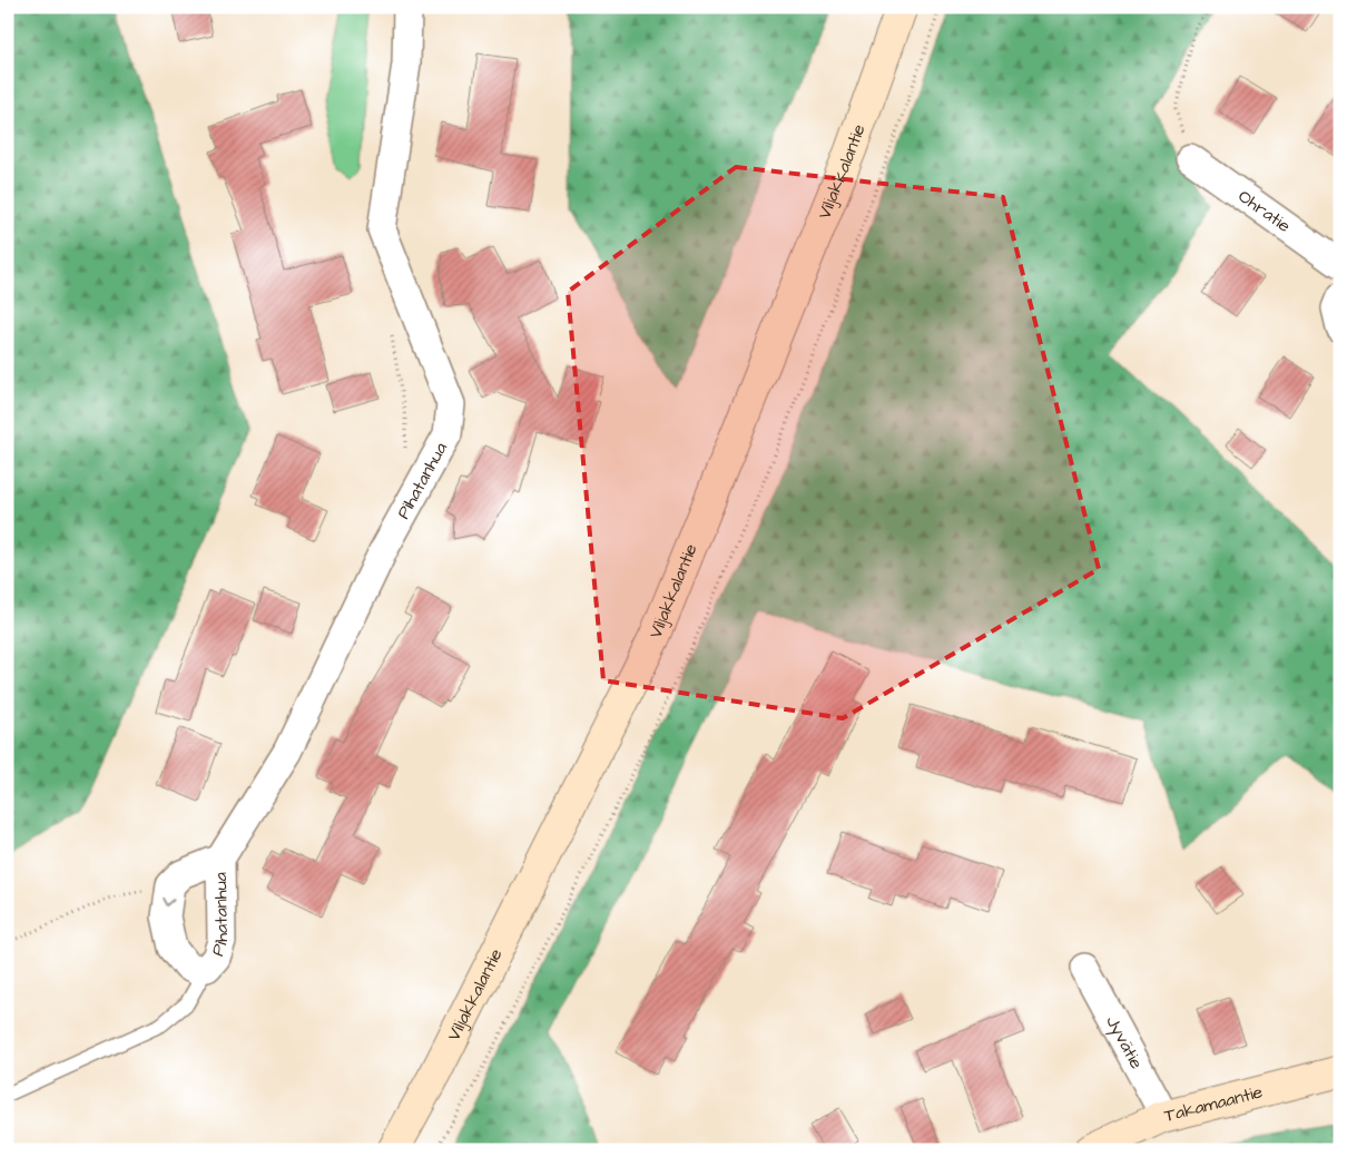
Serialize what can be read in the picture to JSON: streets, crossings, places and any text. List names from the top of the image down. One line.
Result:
{"streets":{"main road":["Viljakkalantie","Takamaantie"],"street":["Ohratie","Pihatanhua","Jyvätie"]},"crossings":[["Jyvätie","Takamaantie"]]}
